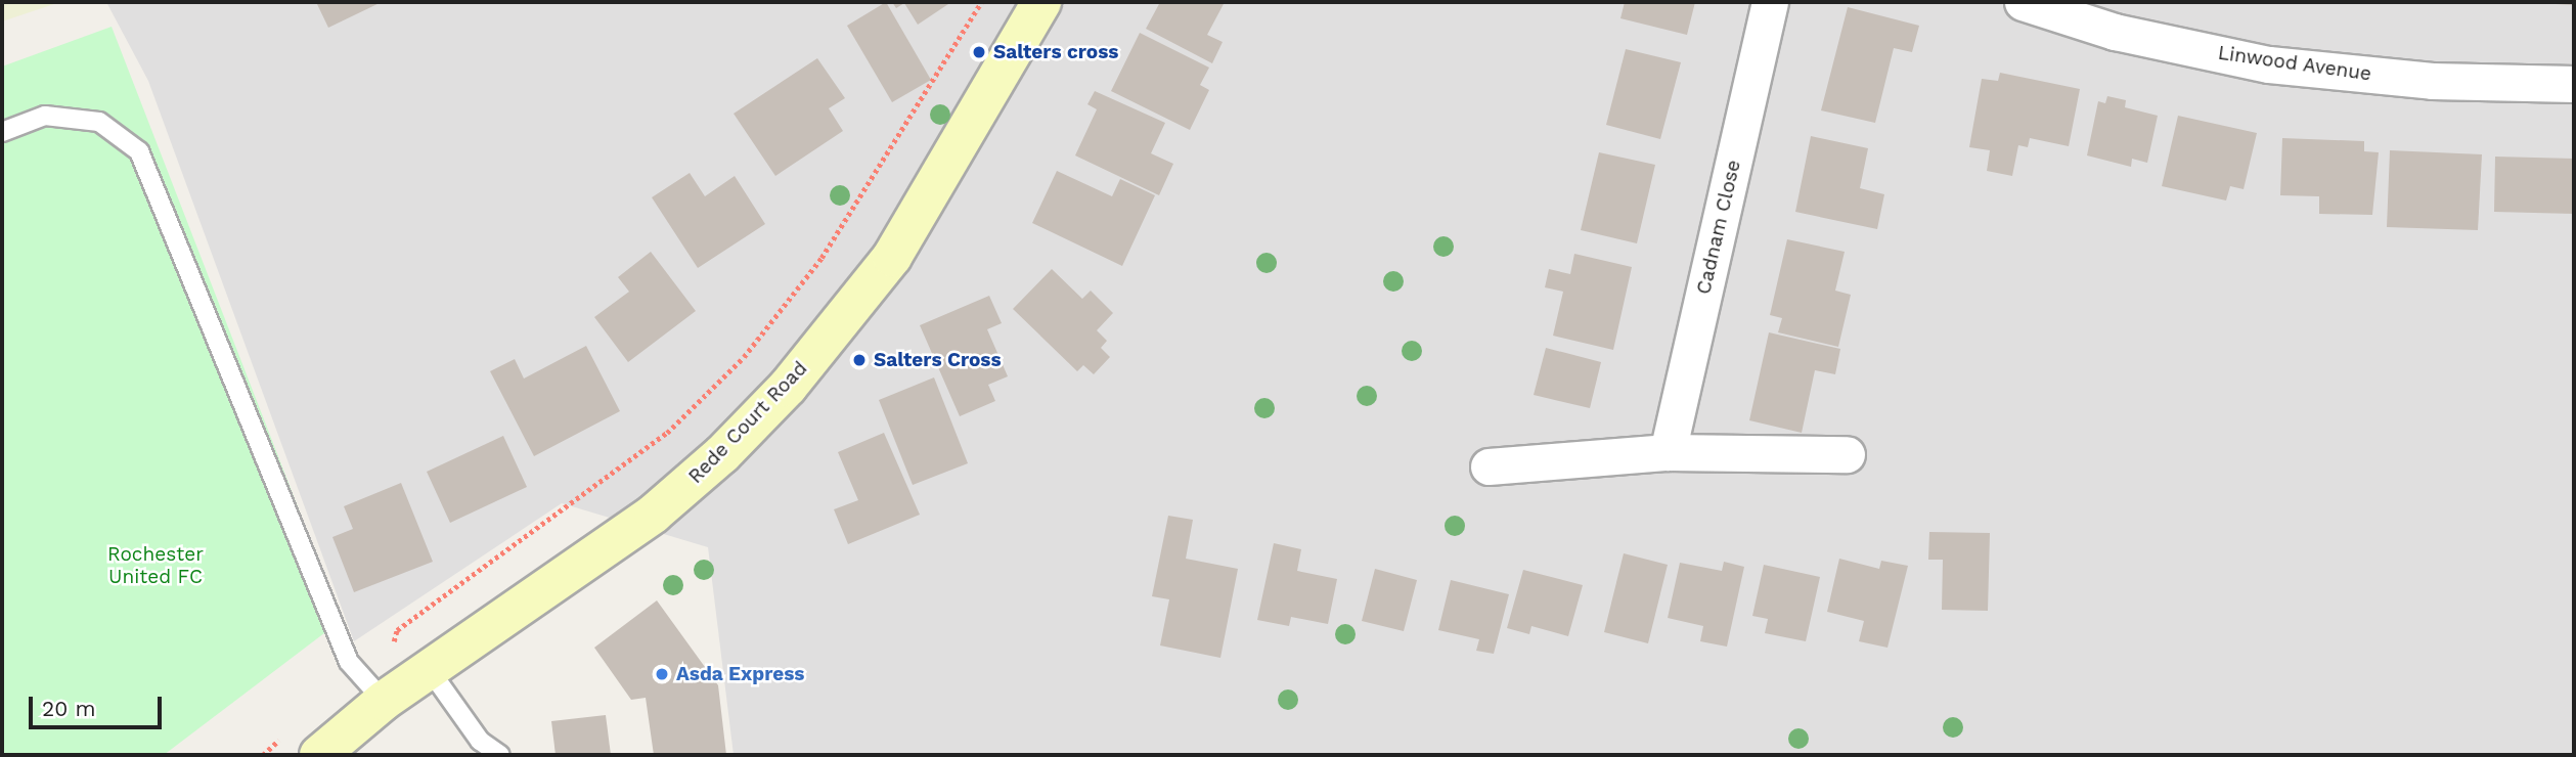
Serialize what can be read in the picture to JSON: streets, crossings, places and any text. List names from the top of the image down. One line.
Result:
{"streets":{"main road":["Rede Court Road"],"street":["Linwood Avenue","Cadnam Close"]},"parks":["Rochester United FC"],"places":["Salters cross","Salters Cross","Asda Express"],"scale_bar":"20 m"}
